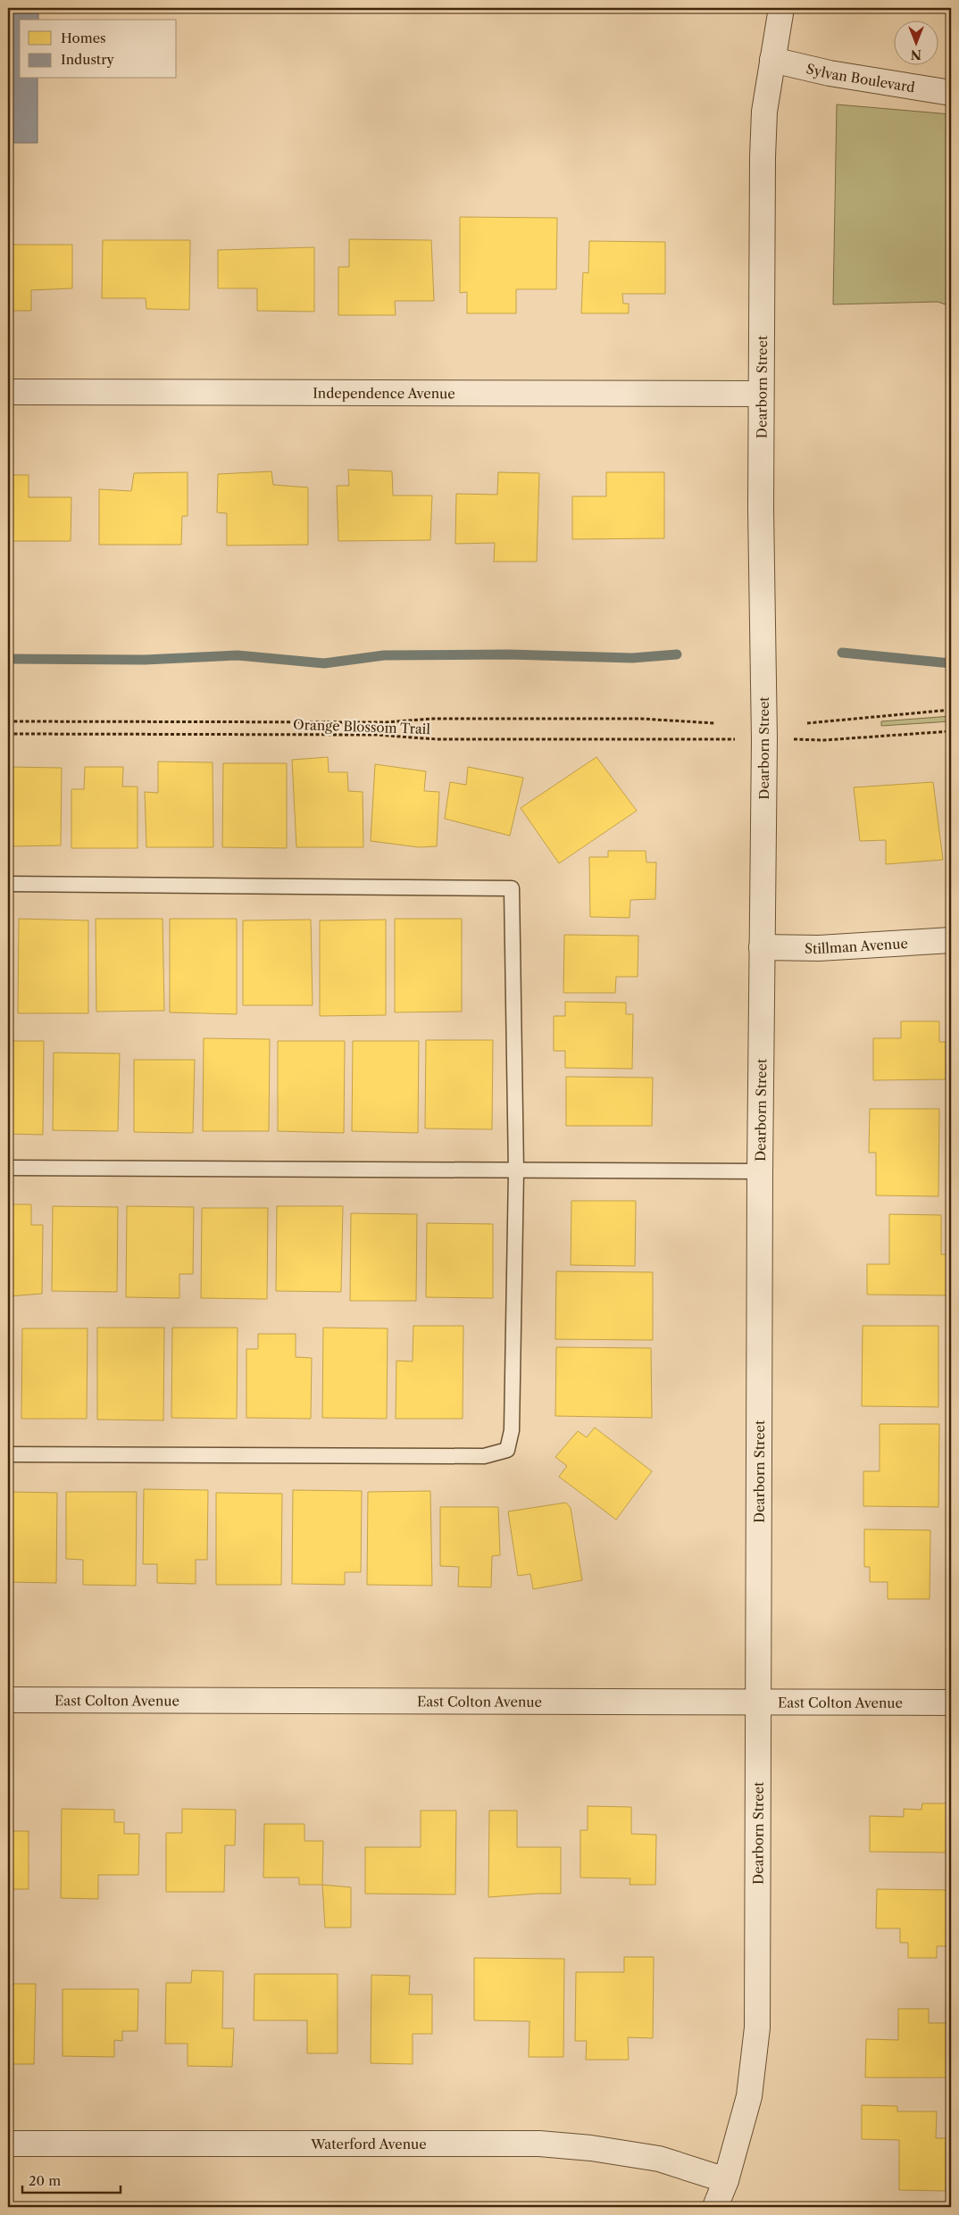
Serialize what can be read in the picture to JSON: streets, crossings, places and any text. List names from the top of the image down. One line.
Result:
{"streets":{"street":["Sylvan Boulevard","Dearborn Street","Independence Avenue","Stillman Avenue","East Colton Avenue","Waterford Avenue"],"path":["Orange Blossom Trail"]},"crossings":[["Sylvan Boulevard","Dearborn Street"],["Dearborn Street","Independence Avenue"],["Dearborn Street","Stillman Avenue"],["Dearborn Street","East Colton Avenue"],["Dearborn Street","Waterford Avenue"]],"legend":["Homes","Industry"],"scale_bar":"20 m","north":"bottom"}
